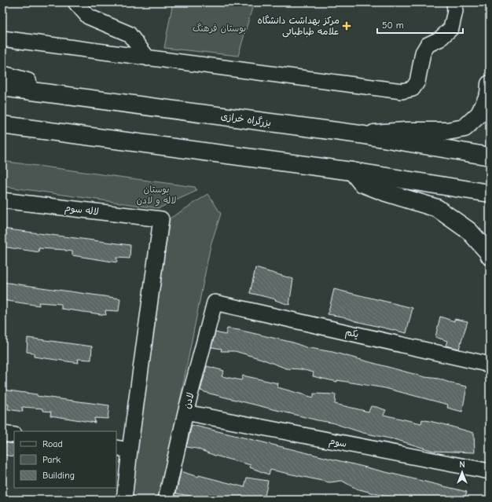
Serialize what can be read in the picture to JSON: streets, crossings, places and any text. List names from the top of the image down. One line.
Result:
{"streets":{"main road":["بزرگراه خرازی"],"street":["لاله سوم","یکم","لادن","سوم"]},"crossings":[["یکم","لادن"],["لادن","سوم"]],"parks":["بوستان فرهنگ","بوستان لاله و لادن"],"places":{"health":["مرکز بهداشت دانشگاه علامه طباطبائی"]},"legend":["Road","Park","Building"],"scale_bar":"50 m","north":"top"}
